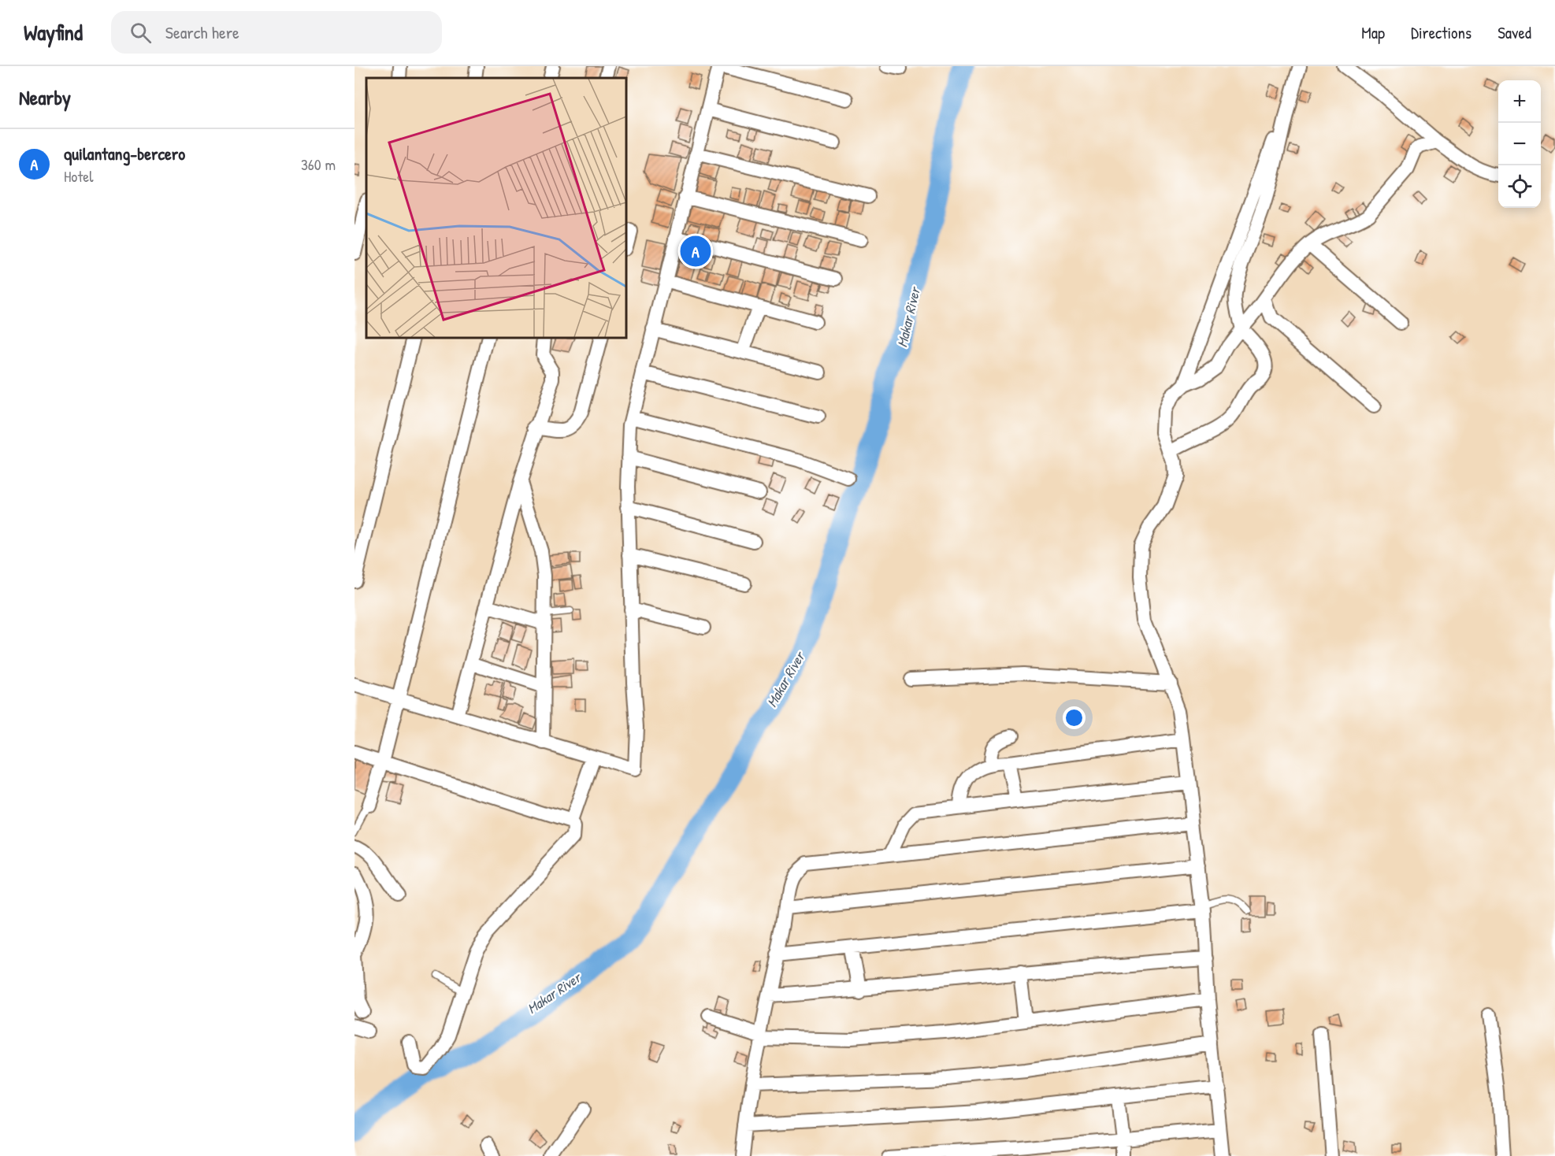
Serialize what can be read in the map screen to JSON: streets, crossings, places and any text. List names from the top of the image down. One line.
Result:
{"water":["Makar River"],"page":{"header":"Wayfind","search":"Search here","nav":["Map","Directions","Saved"],"heading":"Nearby","map_buttons":["+","−"],"list":[{"mark":"A","name":"quilantang-bercero","note":"Hotel","value":"360 m"}],"pins":"A"}}
